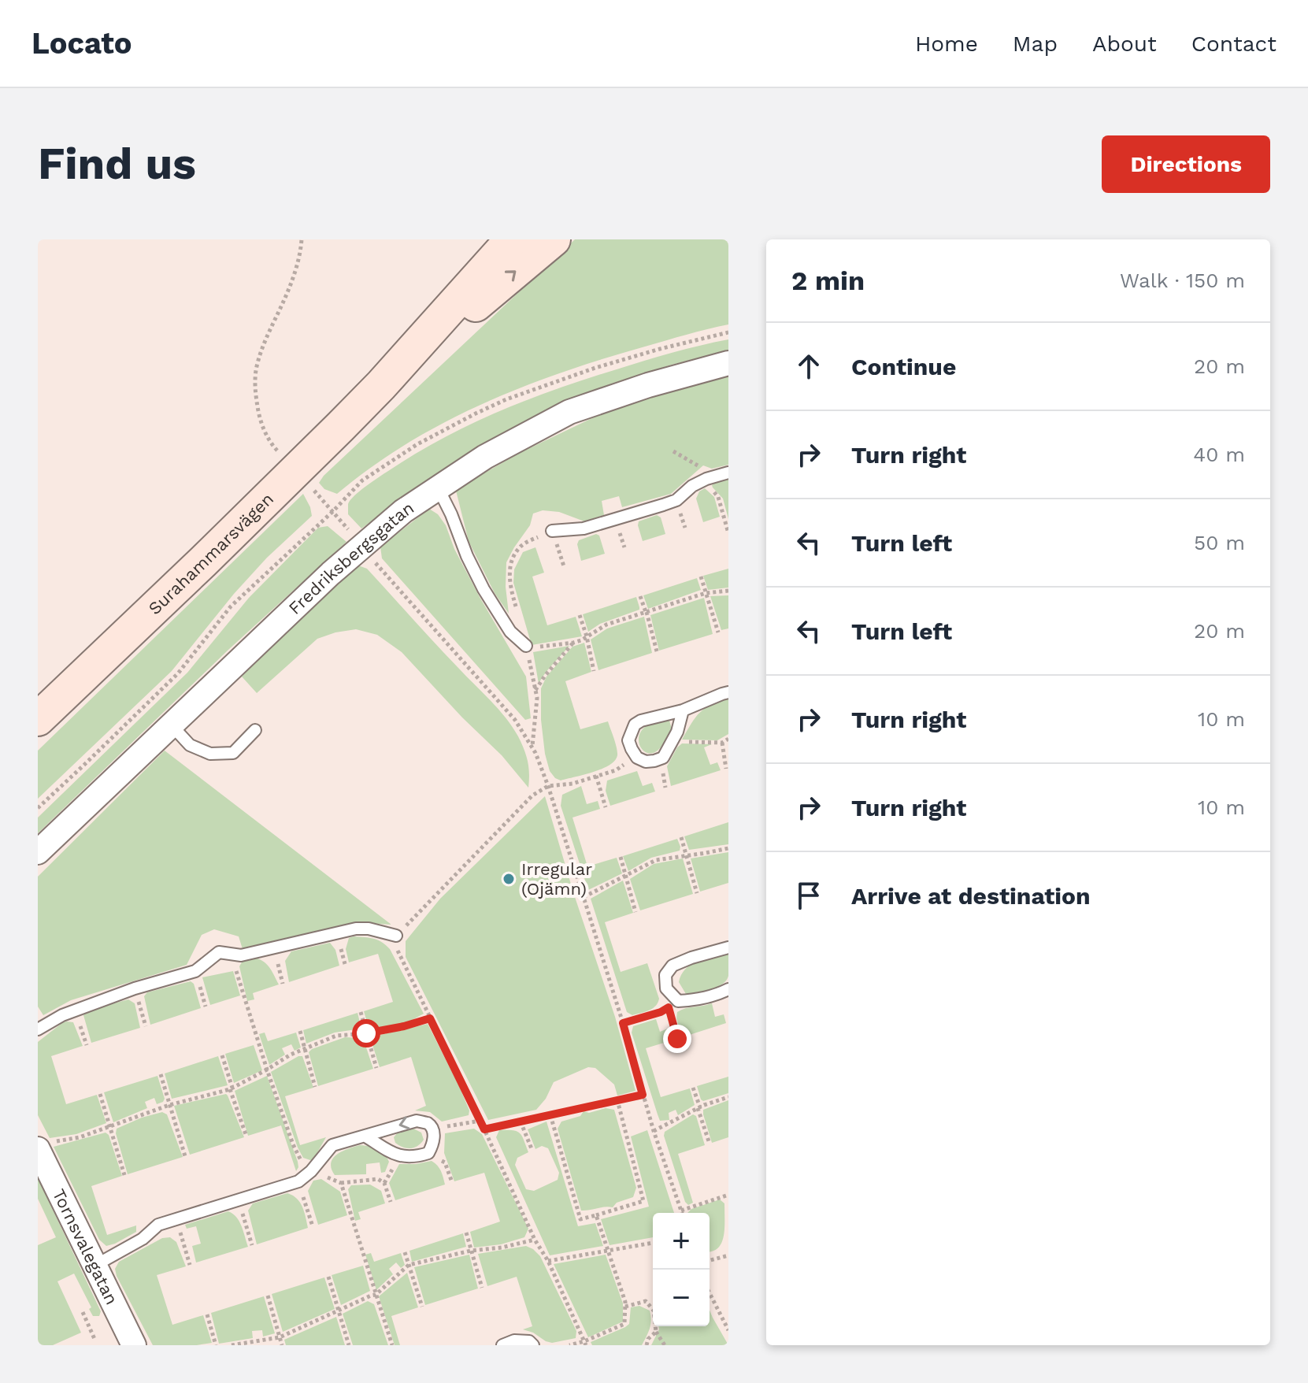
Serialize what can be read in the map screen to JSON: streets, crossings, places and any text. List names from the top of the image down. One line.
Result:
{"streets":{"main road":["Surahammarsvägen"],"street":["Fredriksbergsgatan","Tornsvalegatan"]},"places":["Irregular (Ojämn)"],"page":{"header":"Locato","nav":["Home","Map","About","Contact"],"buttons":"Directions","title":"Find us","heading":["2 min","Walk · 150 m"],"list":[["Continue","20 m"],["Turn right","40 m"],["Turn left","50 m"],["Turn left","20 m"],["Turn right","10 m"],["Turn right","10 m"],"Arrive at destination"],"map_buttons":["+","−"]}}
